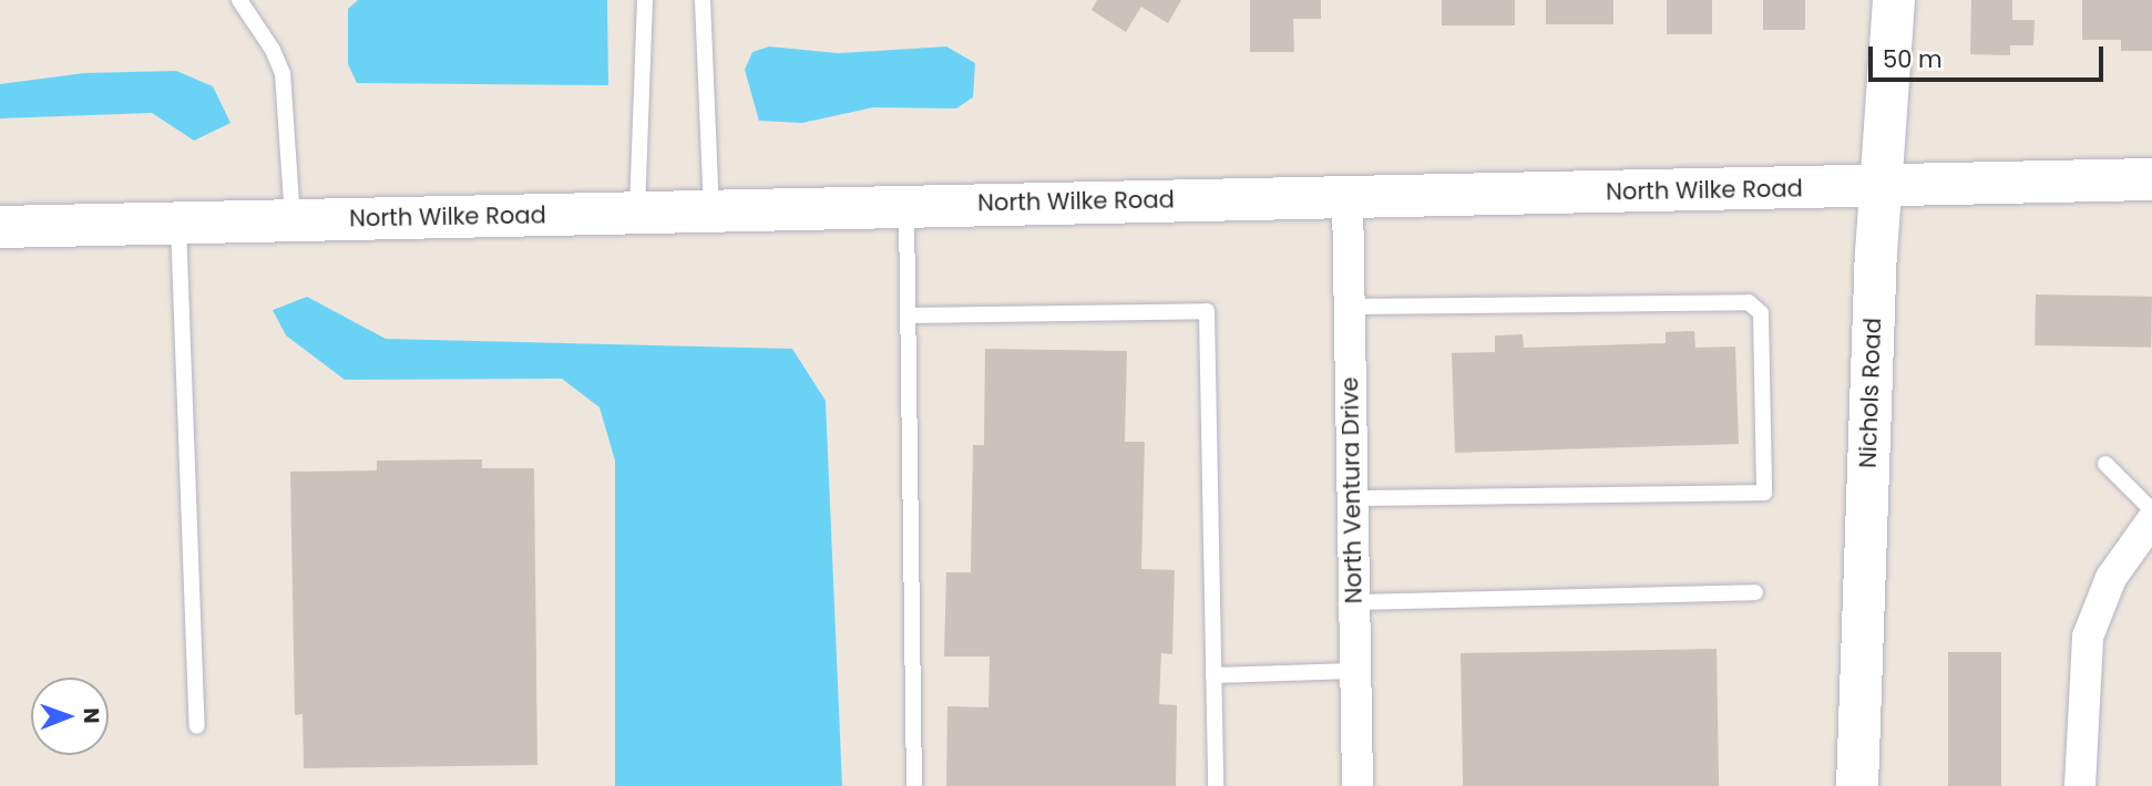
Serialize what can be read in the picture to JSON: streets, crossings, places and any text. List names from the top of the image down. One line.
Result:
{"streets":{"street":["North Wilke Road","Nichols Road","North Ventura Drive"]},"crossings":[["North Wilke Road","Nichols Road"],["North Wilke Road","North Ventura Drive"]],"scale_bar":"50 m","north":"right"}
